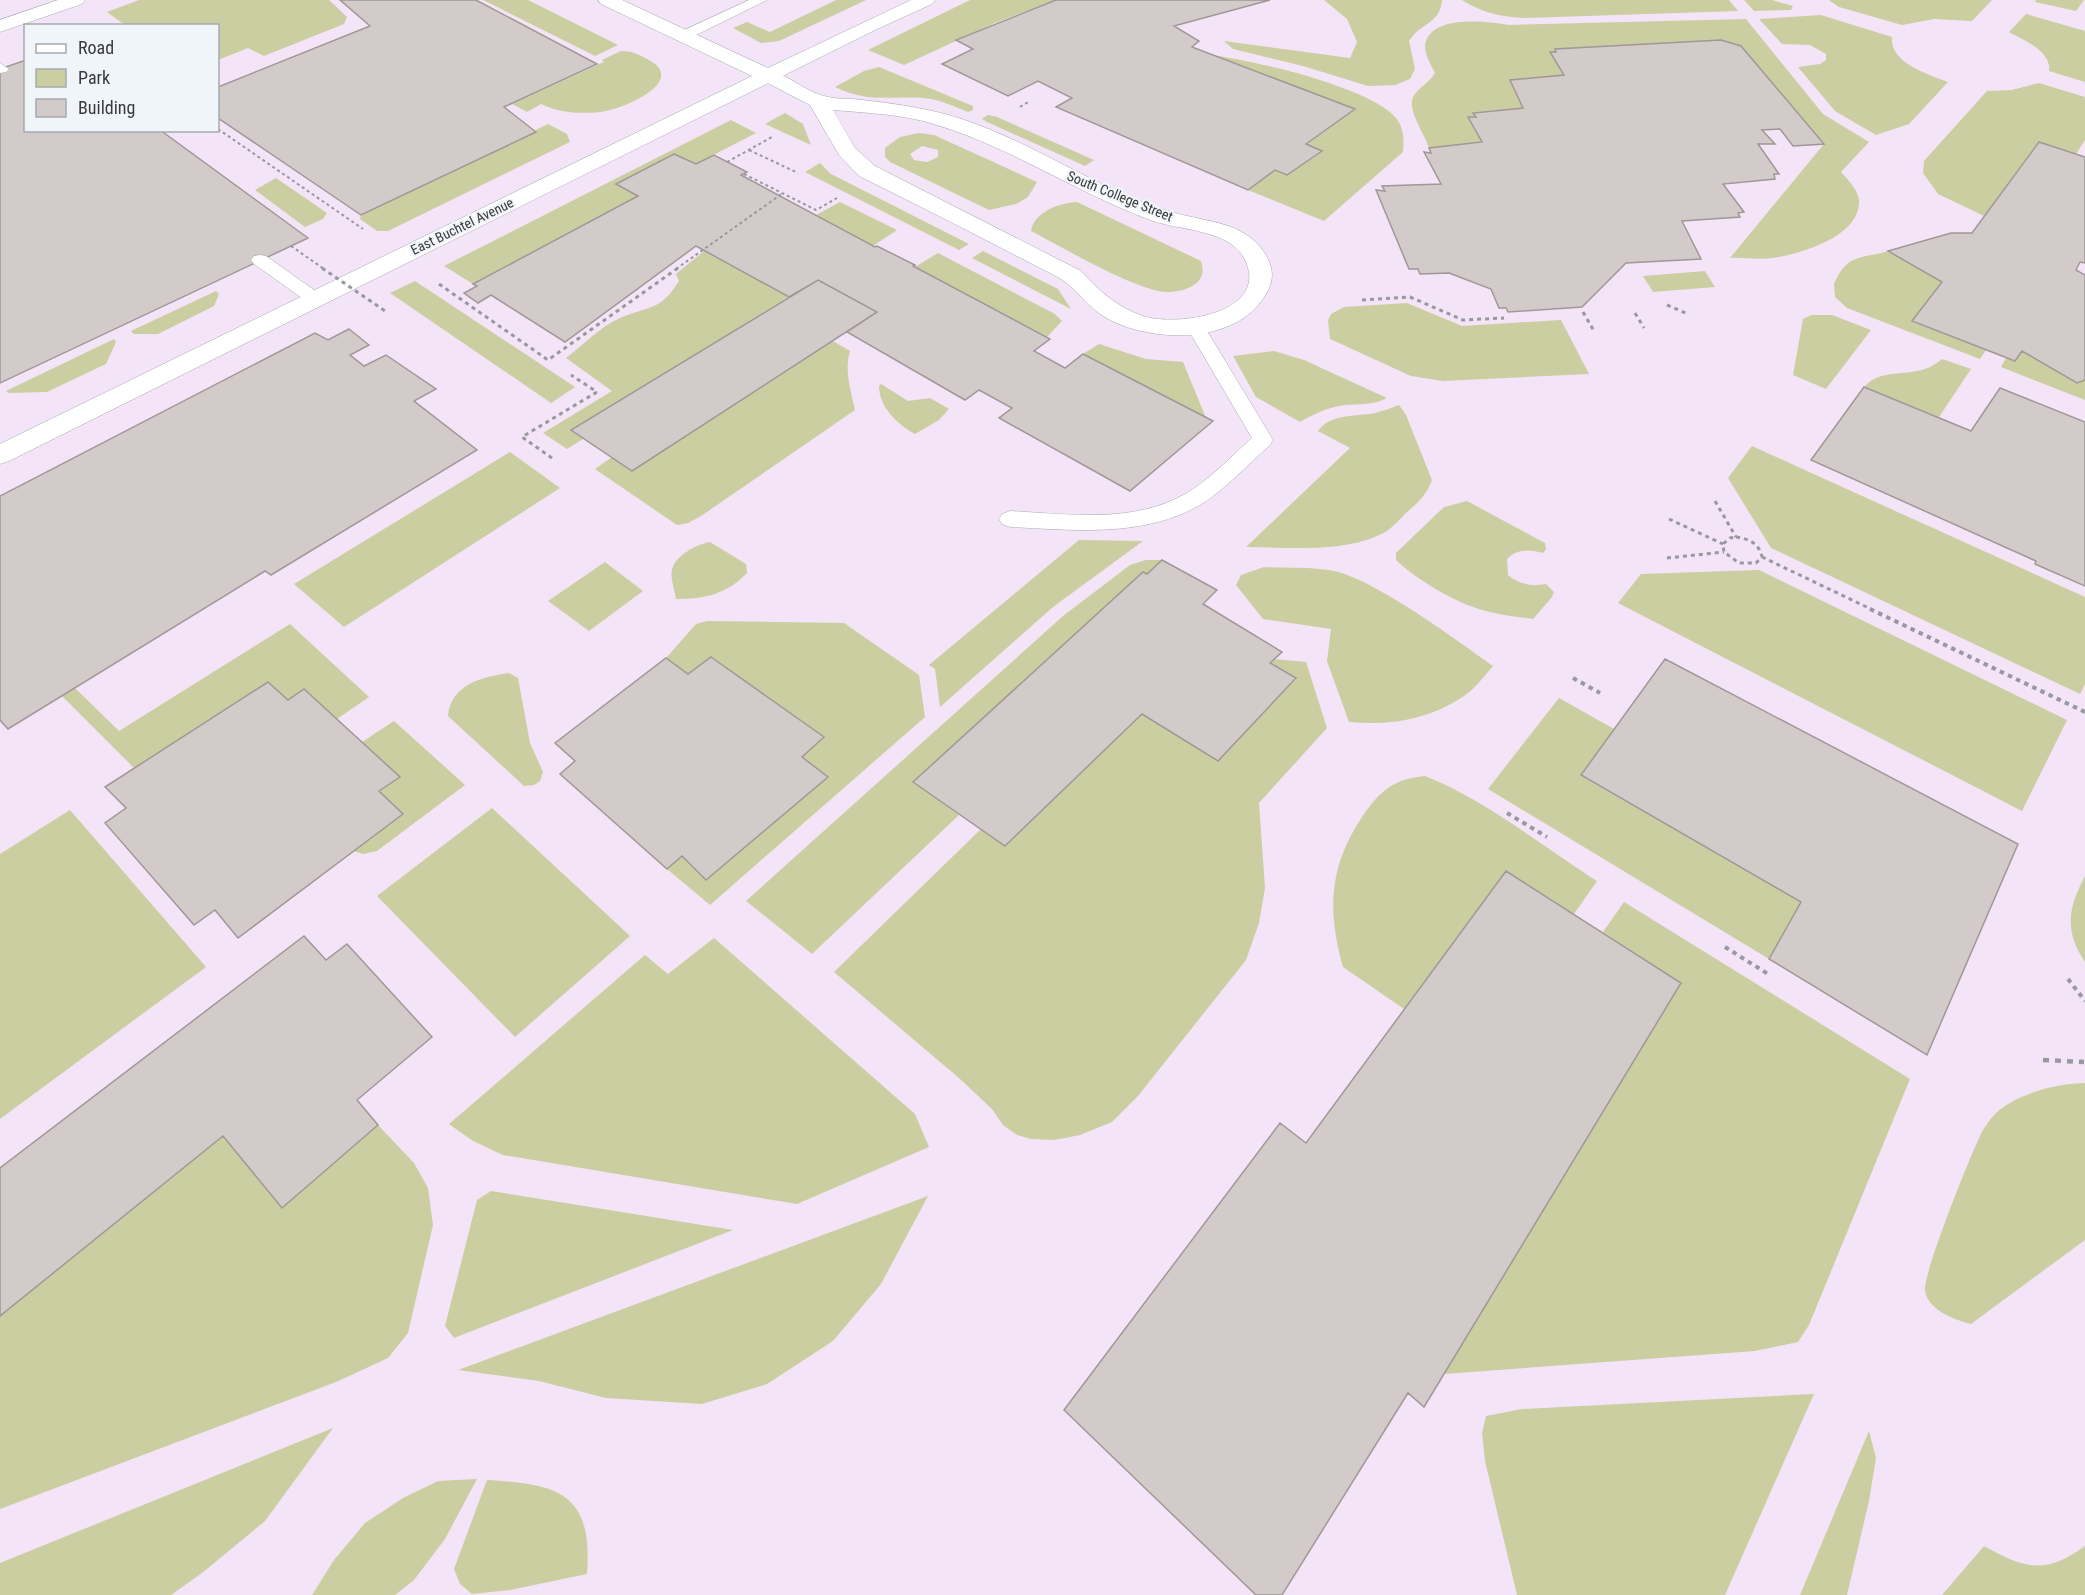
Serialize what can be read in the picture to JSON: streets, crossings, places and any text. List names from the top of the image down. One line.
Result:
{"streets":{"street":["South College Street","East Buchtel Avenue"]},"crossings":[["South College Street","East Buchtel Avenue"]],"legend":["Road","Park","Building"]}
